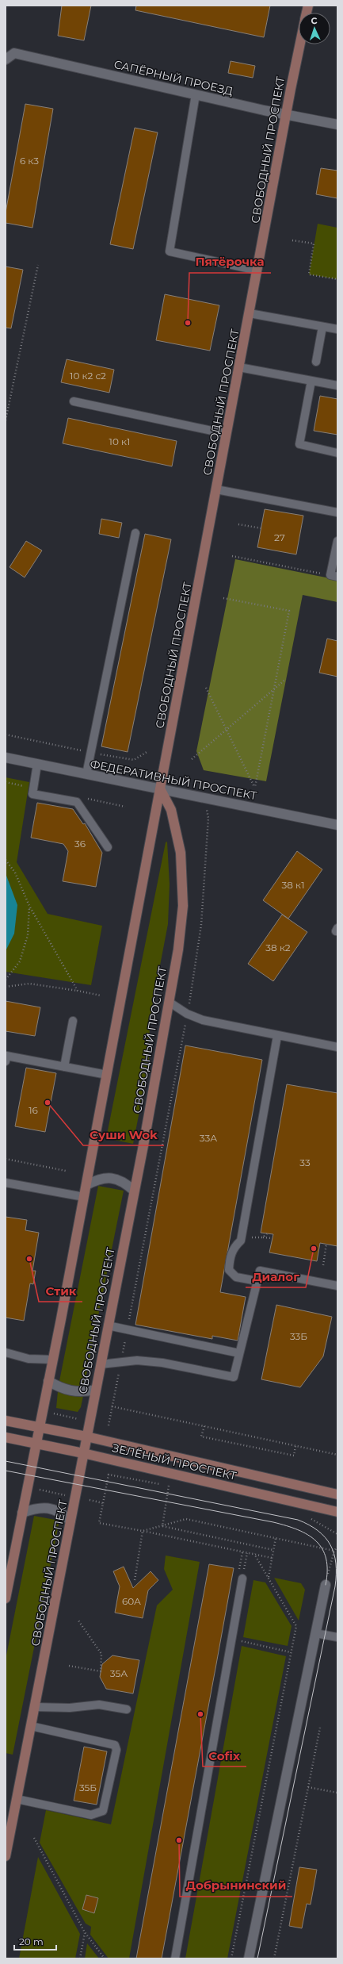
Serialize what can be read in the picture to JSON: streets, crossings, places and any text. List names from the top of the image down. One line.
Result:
{"streets":{"main road":["СВОБОДНЫЙ ПРОСПЕКТ","ЗЕЛЁНЫЙ ПРОСПЕКТ"],"street":["САПЁРНЫЙ ПРОЕЗД","ФЕДЕРАТИВНЫЙ ПРОСПЕКТ"]},"crossings":[["САПЁРНЫЙ ПРОЕЗД","СВОБОДНЫЙ ПРОСПЕКТ"],["СВОБОДНЫЙ ПРОСПЕКТ","ФЕДЕРАТИВНЫЙ ПРОСПЕКТ"],["СВОБОДНЫЙ ПРОСПЕКТ","ЗЕЛЁНЫЙ ПРОСПЕКТ"]],"places":["Пятёрочка","Суши Wok","Диалог","Стик","Cofix","Добрынинский"],"house_numbers":["6 к3","10 к2 с2","10 к1","27","36","38 к1","38 к2","16","33А","33","33Б","60А","35А","35Б"],"scale_bar":"20 m","north":"top"}
